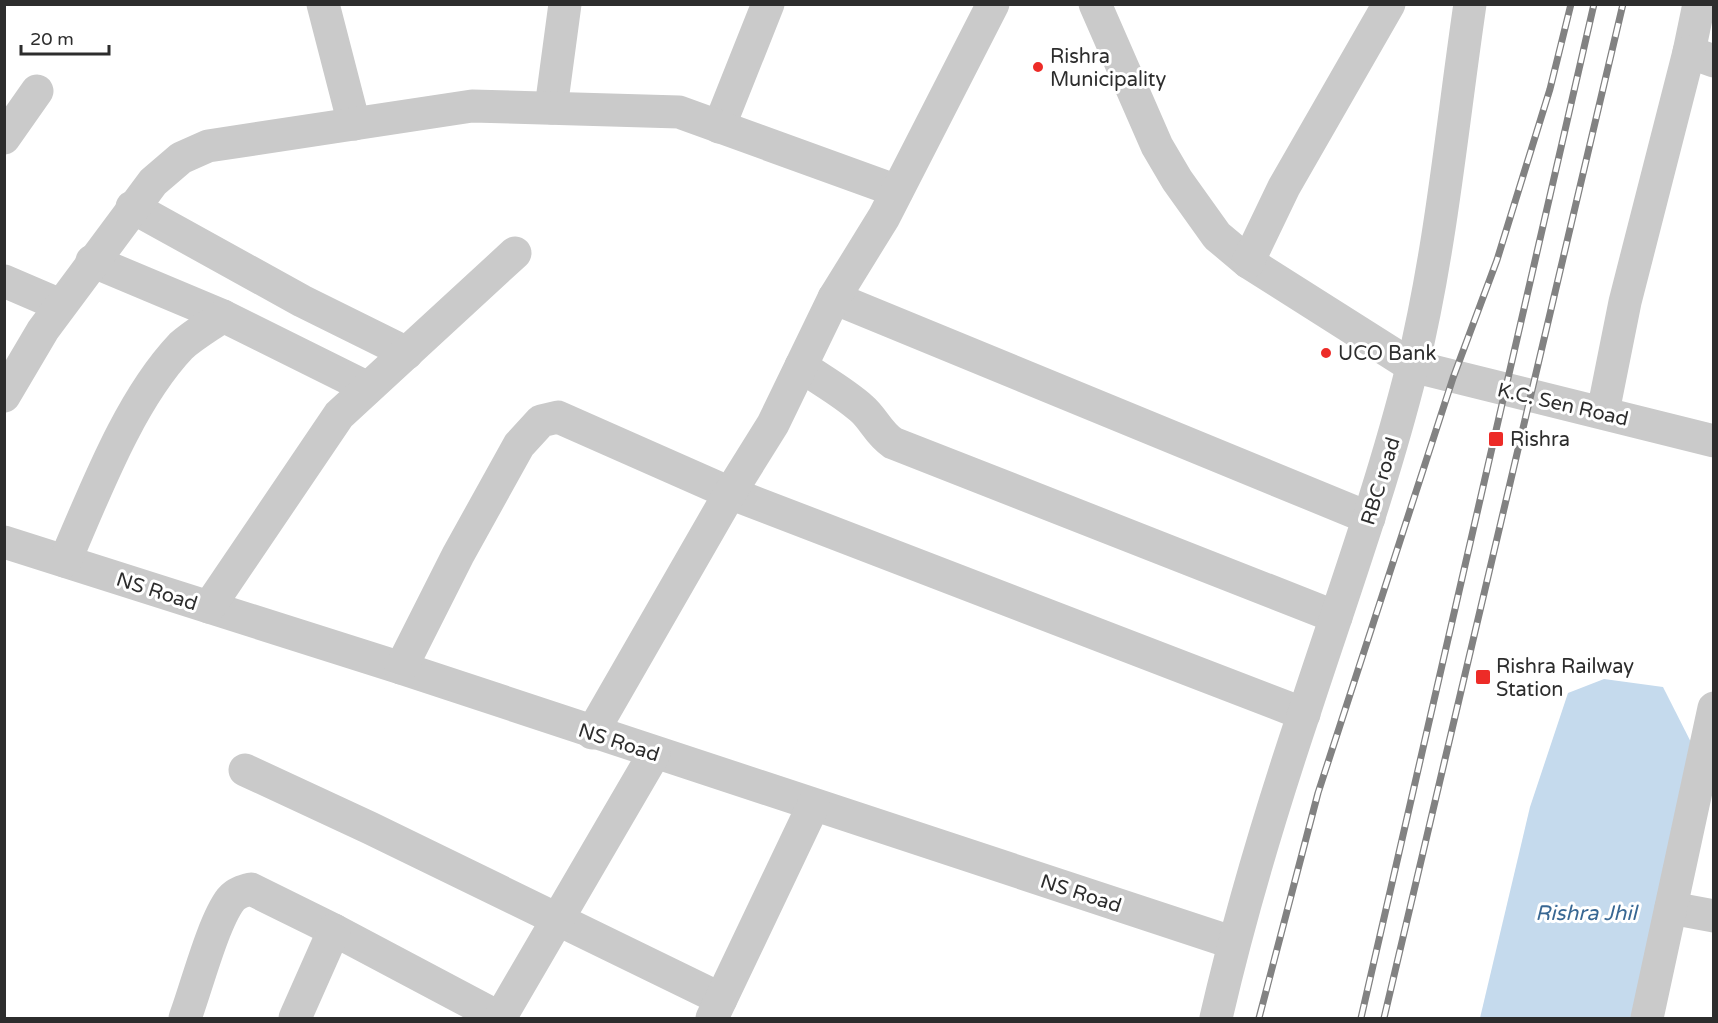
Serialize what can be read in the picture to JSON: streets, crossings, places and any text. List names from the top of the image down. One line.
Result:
{"streets":{"street":["K.C. Sen Road","RBC road","NS Road"]},"crossings":[["K.C. Sen Road","RBC road"],["RBC road","NS Road"]],"water":["Rishra Jhil"],"places":{"other":["Rishra Municipality","UCO Bank"],"transit":["Rishra","Rishra Railway Station"]},"scale_bar":"20 m"}
